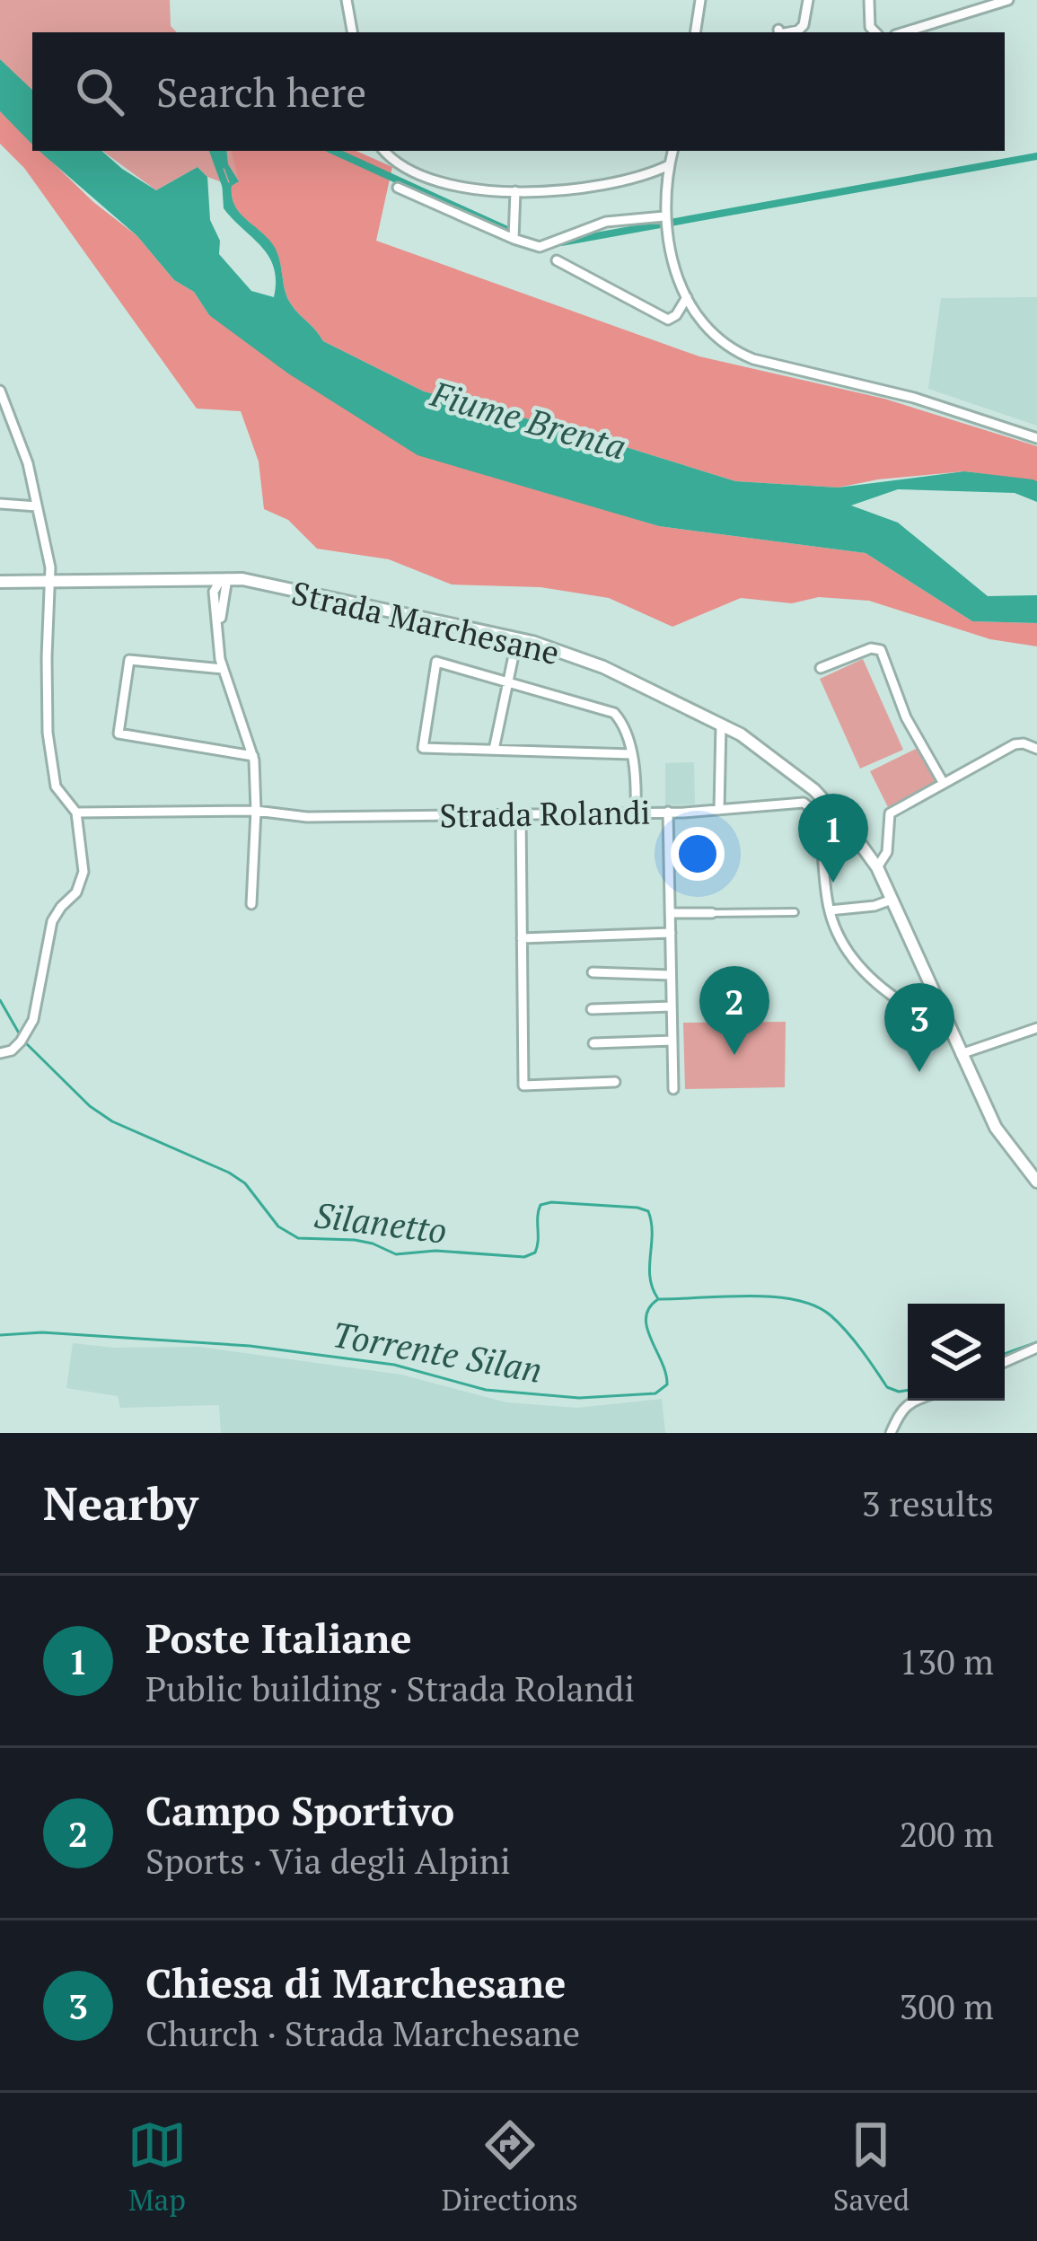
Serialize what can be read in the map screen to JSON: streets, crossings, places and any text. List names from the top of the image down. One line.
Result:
{"streets":{"main road":["Strada Marchesane"],"street":["Strada Rolandi"]},"water":["Fiume Brenta","Silanetto","Torrente Silan"],"page":{"search":"Search here","pins":["1","2","3"],"heading":["Nearby","3 results"],"list":[{"mark":"1","name":"Poste Italiane","note":"Public building · Strada Rolandi","value":"130 m"},{"mark":"2","name":"Campo Sportivo","note":"Sports · Via degli Alpini","value":"200 m"},{"mark":"3","name":"Chiesa di Marchesane","note":"Church · Strada Marchesane","value":"300 m"}],"nav":["Map","Directions","Saved"]}}
